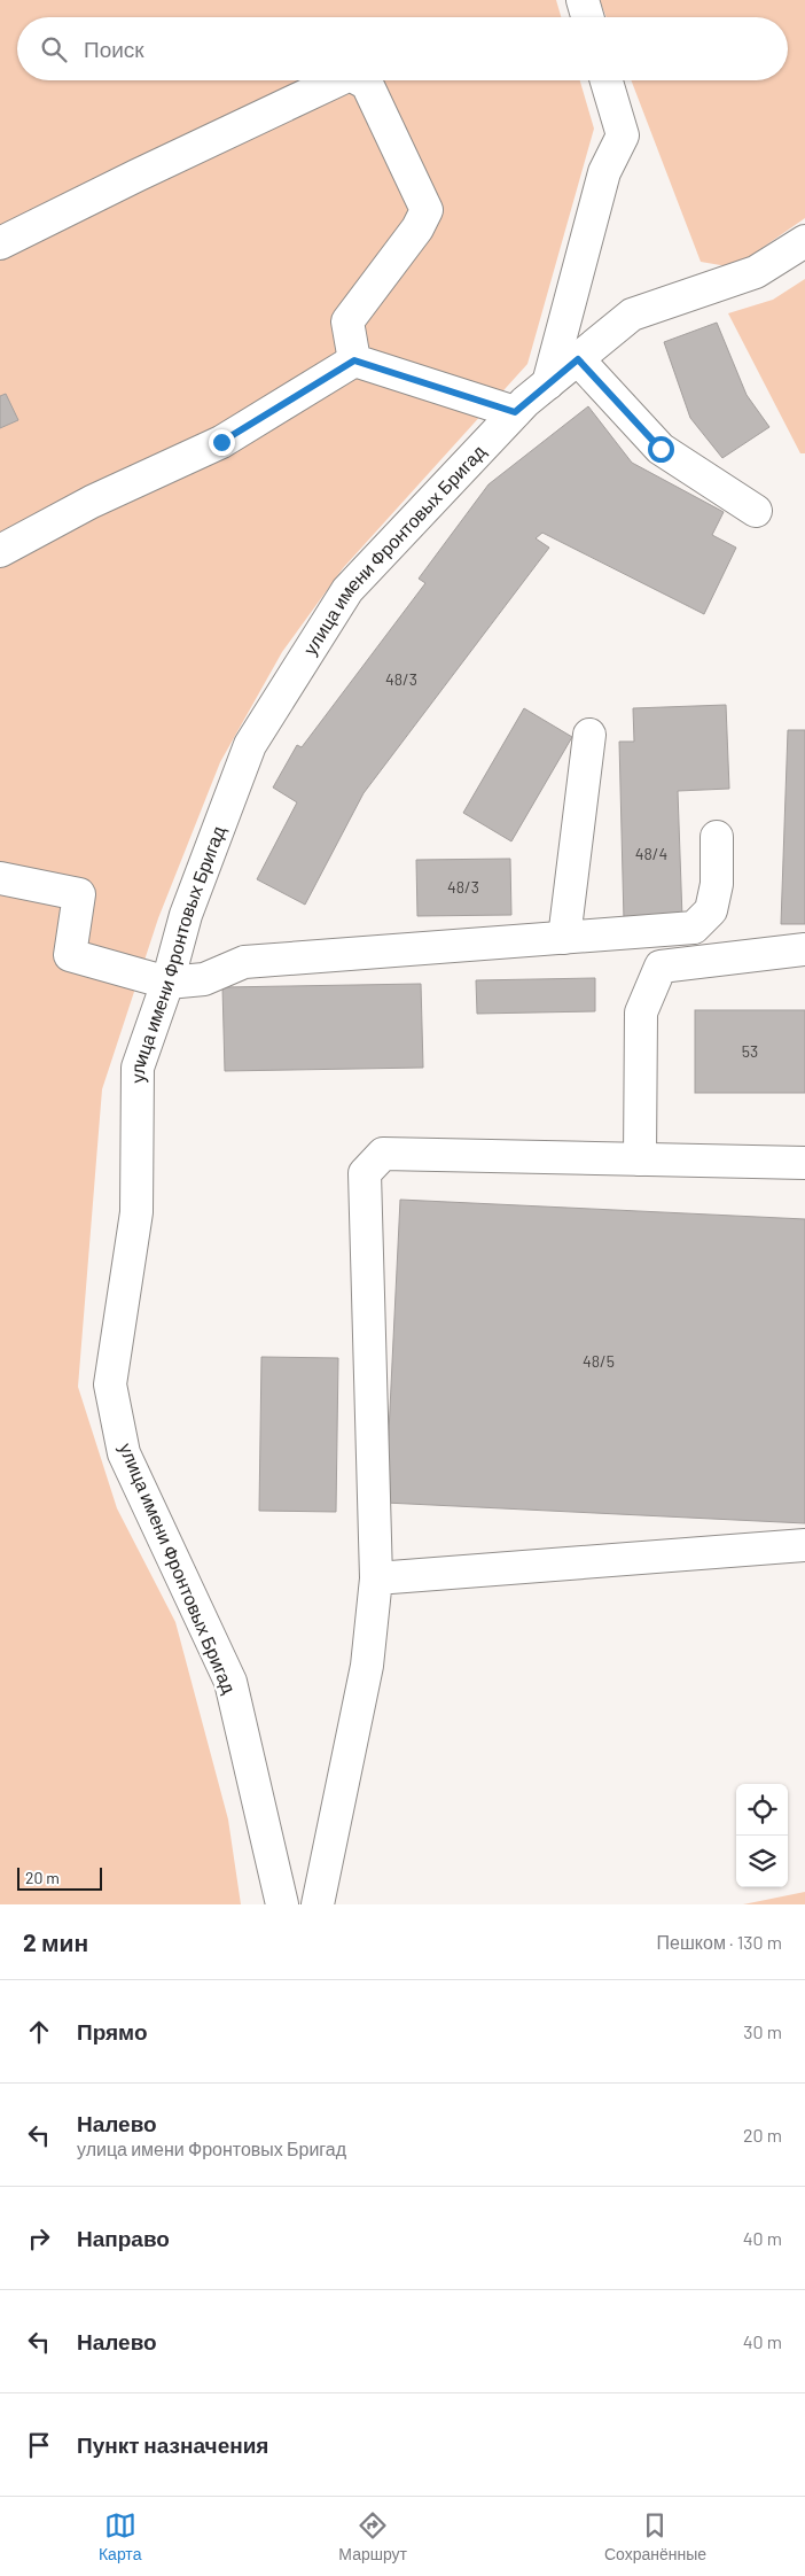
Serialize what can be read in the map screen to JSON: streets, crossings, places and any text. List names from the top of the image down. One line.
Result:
{"streets":{"street":["улица имени Фронтовых Бригад"]},"house_numbers":["48/3","48/4","48/3","53","48/5"],"scale_bar":"20 m","page":{"search":"Поиск","scale":"20 m","heading":["2 мин","Пешком · 130 m"],"list":[["Прямо","30 m"],["Налево","улица имени Фронтовых Бригад","20 m"],["Направо","40 m"],["Налево","40 m"],"Пункт назначения"],"nav":["Карта","Маршрут","Сохранённые"]}}
